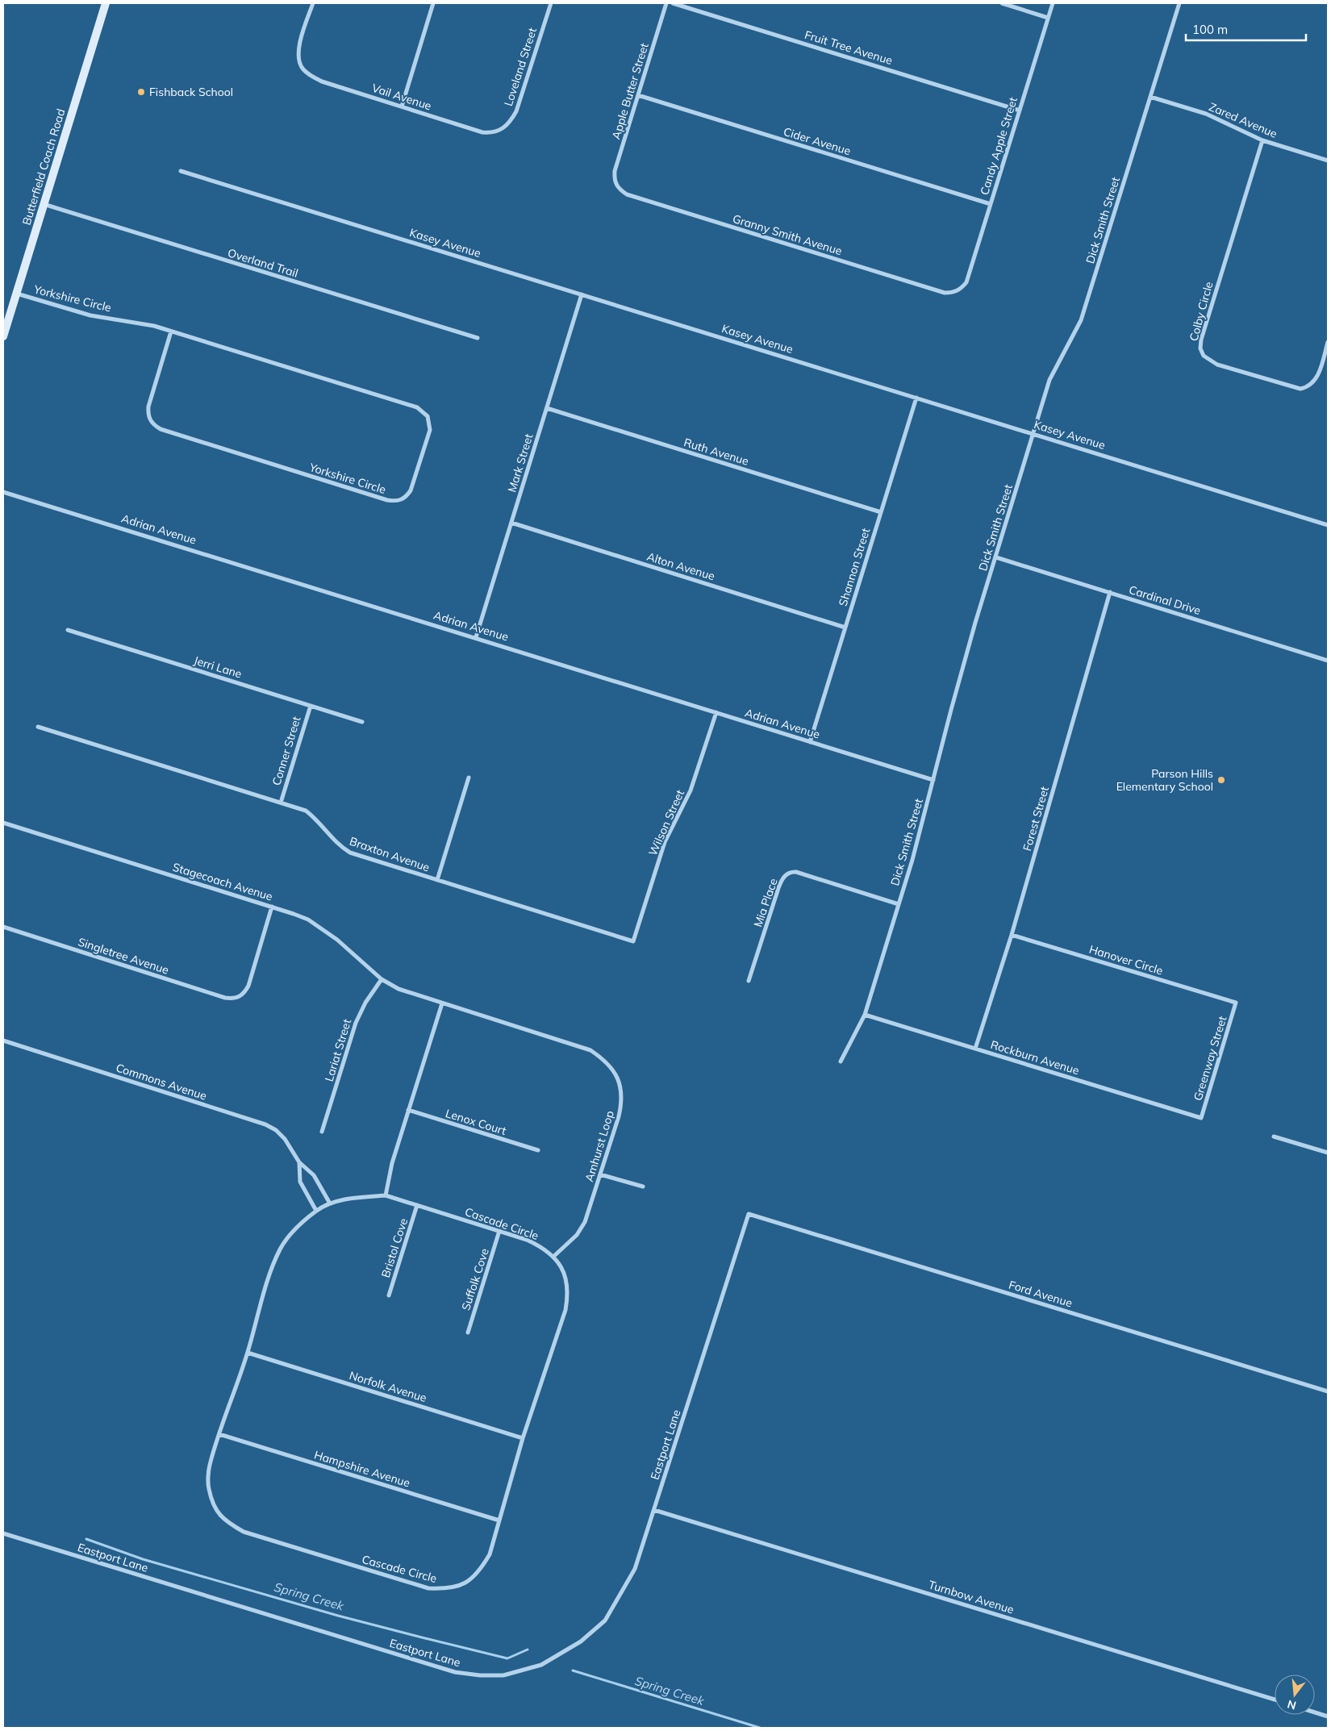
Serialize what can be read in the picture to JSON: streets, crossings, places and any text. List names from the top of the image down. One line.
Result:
{"streets":{"main road":["Butterfield Coach Road"],"street":["Fruit Tree Avenue","Loveland Street","Apple Butter Street","Vail Avenue","Zared Avenue","Cider Avenue","Candy Apple Street","Dick Smith Street","Granny Smith Avenue","Kasey Avenue","Overland Trail","Yorkshire Circle","Colby Circle","Ruth Avenue","Mark Street","Adrian Avenue","Alton Avenue","Shannon Street","Cardinal Drive","Jerri Lane","Conner Street","Forest Street","Wilson Street","Braxton Avenue","Stagecoach Avenue","Mia Place","Singletree Avenue","Hanover Circle","Lariat Street","Rockburn Avenue","Greenway Street","Commons Avenue","Lenox Court","Amhurst Loop","Cascade Circle","Bristol Cove","Suffolk Cove","Ford Avenue","Norfolk Avenue","Eastport Lane","Hampshire Avenue","Turnbow Avenue"]},"crossings":[["Fruit Tree Avenue","Candy Apple Street"],["Loveland Street","Vail Avenue"],["Apple Butter Street","Cider Avenue"],["Apple Butter Street","Granny Smith Avenue"],["Zared Avenue","Dick Smith Street"],["Zared Avenue","Colby Circle"],["Cider Avenue","Candy Apple Street"],["Candy Apple Street","Granny Smith Avenue"],["Butterfield Coach Road","Overland Trail"],["Butterfield Coach Road","Yorkshire Circle"],["Dick Smith Street","Kasey Avenue"],["Dick Smith Street","Adrian Avenue"],["Dick Smith Street","Cardinal Drive"],["Dick Smith Street","Mia Place"],["Dick Smith Street","Rockburn Avenue"],["Kasey Avenue","Mark Street"],["Kasey Avenue","Shannon Street"],["Ruth Avenue","Mark Street"],["Ruth Avenue","Shannon Street"],["Mark Street","Adrian Avenue"],["Mark Street","Alton Avenue"],["Adrian Avenue","Shannon Street"],["Adrian Avenue","Wilson Street"],["Alton Avenue","Shannon Street"],["Cardinal Drive","Forest Street"],["Jerri Lane","Conner Street"],["Conner Street","Braxton Avenue"],["Forest Street","Hanover Circle"],["Forest Street","Rockburn Avenue"],["Wilson Street","Braxton Avenue"],["Stagecoach Avenue","Singletree Avenue"],["Stagecoach Avenue","Lariat Street"],["Stagecoach Avenue","Amhurst Loop"],["Hanover Circle","Greenway Street"],["Rockburn Avenue","Greenway Street"],["Commons Avenue","Cascade Circle"],["Amhurst Loop","Cascade Circle"],["Cascade Circle","Bristol Cove"],["Cascade Circle","Suffolk Cove"],["Cascade Circle","Norfolk Avenue"],["Cascade Circle","Hampshire Avenue"],["Ford Avenue","Eastport Lane"],["Eastport Lane","Turnbow Avenue"]],"water":["Spring Creek"],"places":["Fishback School","Parson Hills Elementary School"],"scale_bar":"100 m","north":"bottom"}
